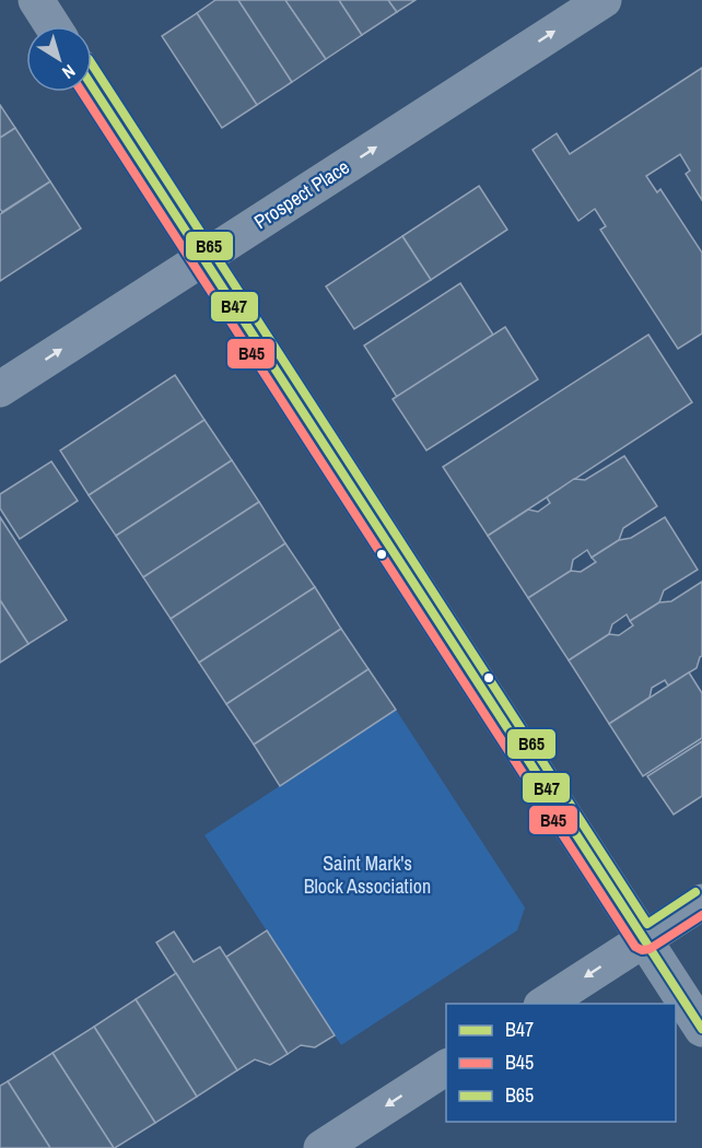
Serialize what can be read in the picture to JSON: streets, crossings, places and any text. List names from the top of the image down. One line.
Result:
{"streets":{"street":["Prospect Place"]},"one_way":["Prospect Place"],"parks":["Saint Mark's Block Association"],"lines":["transit line B65","transit line B47","transit line B45"],"legend":["B47","B45","B65"],"north":"bottom right"}
